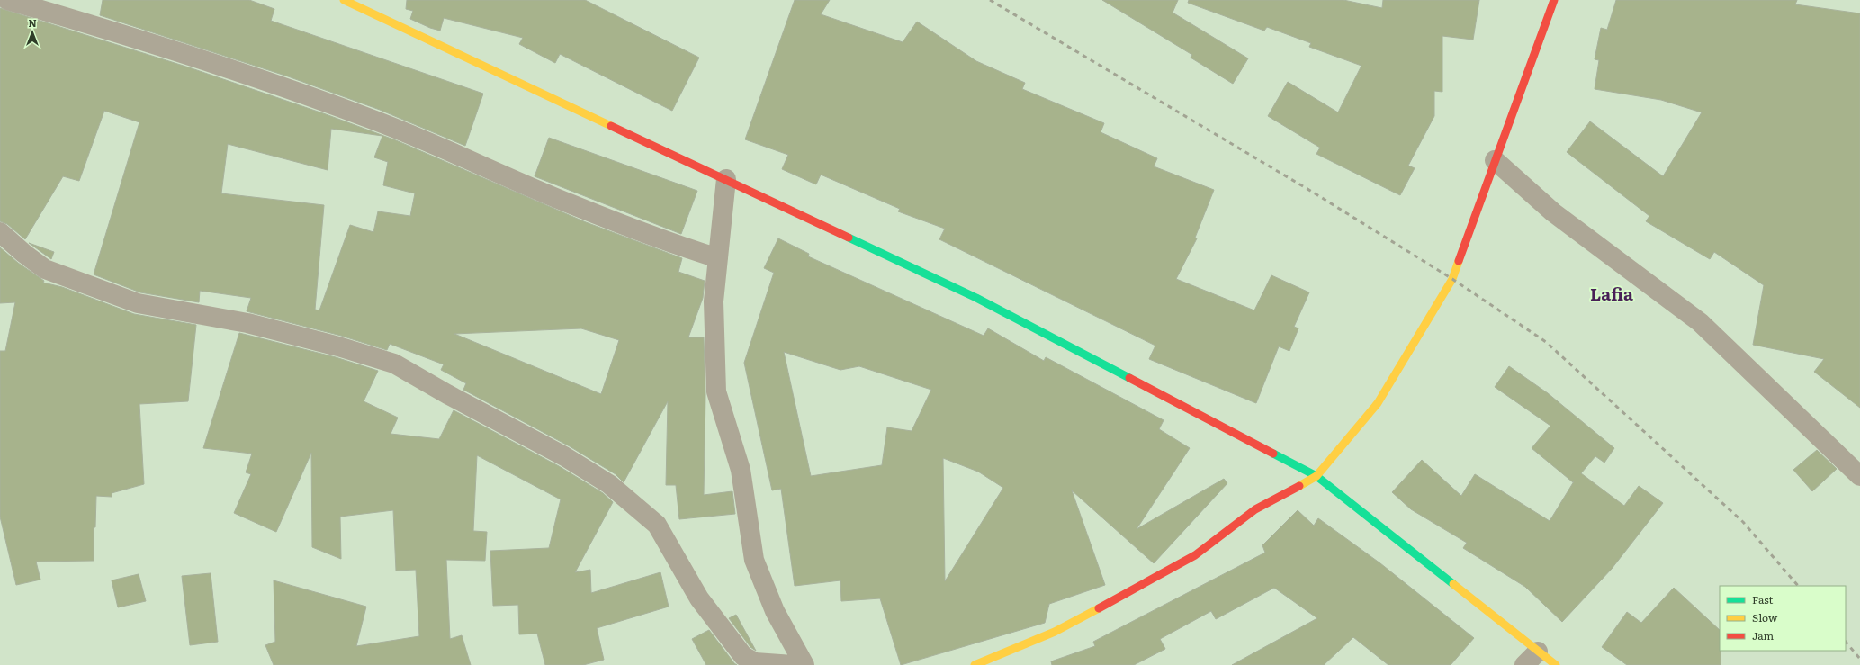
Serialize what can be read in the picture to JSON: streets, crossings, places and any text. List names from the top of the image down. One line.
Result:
{"districts":["Lafia"],"legend":["Fast","Slow","Jam"],"north":"top"}
